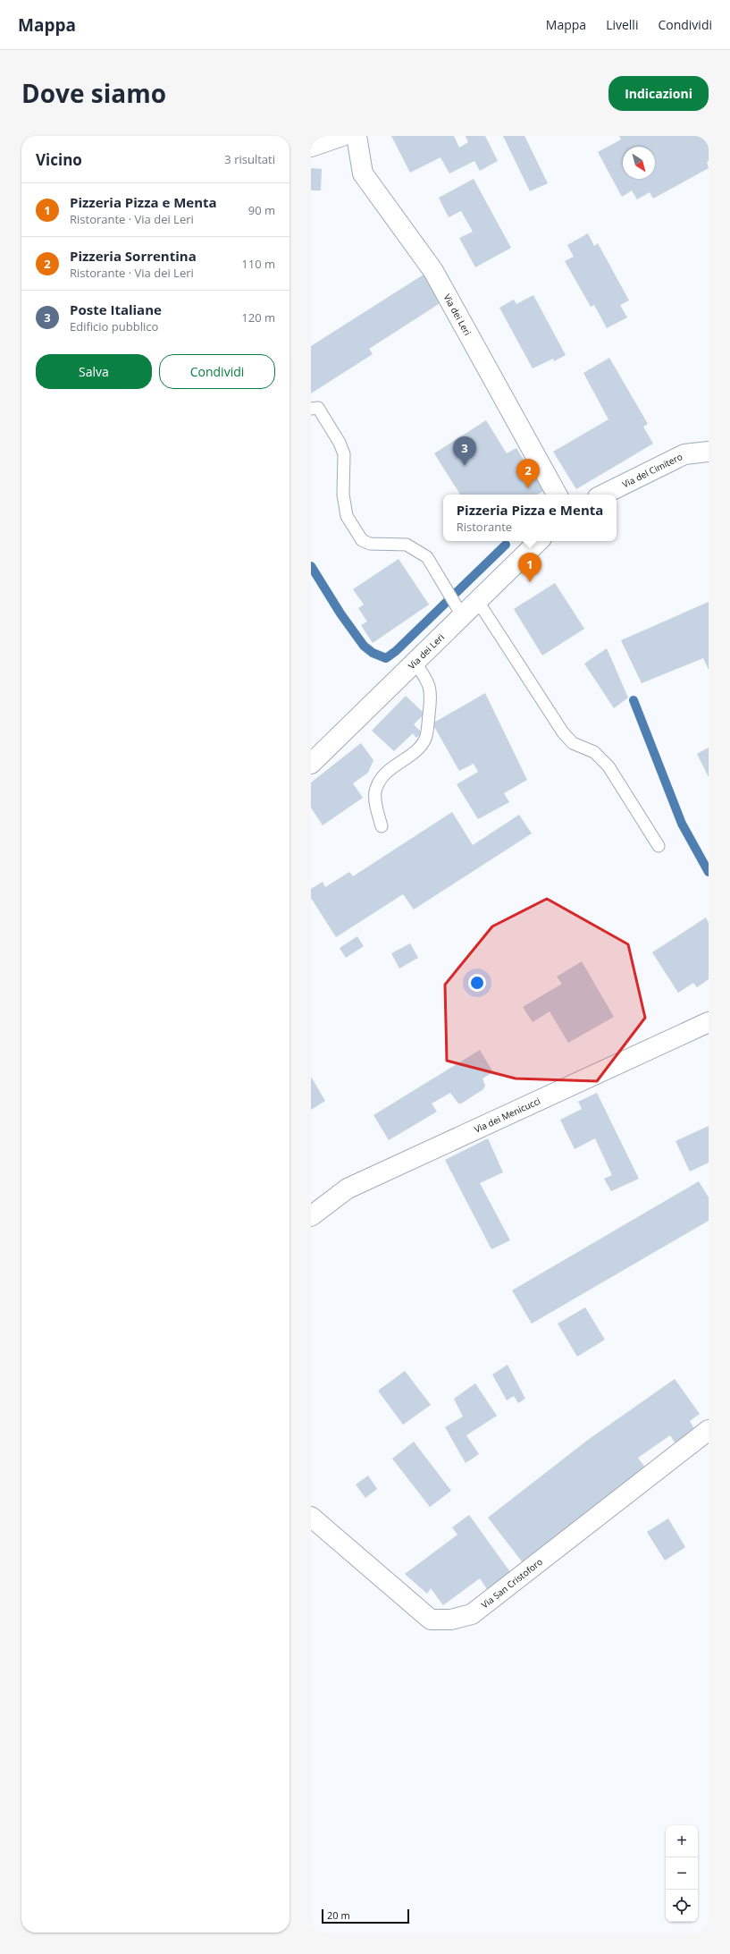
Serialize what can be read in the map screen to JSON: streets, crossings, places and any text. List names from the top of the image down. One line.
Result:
{"streets":{"street":["Via dei Leri","Via del Cimitero","Via dei Menicucci","Via San Cristoforo"]},"scale_bar":"20 m","north":"bottom right","page":{"header":"Mappa","nav":["Mappa","Livelli","Condividi"],"title":"Dove siamo","buttons":["Indicazioni",["Salva","Condividi"]],"heading":["Vicino","3 risultati"],"list":[{"mark":"1","name":"Pizzeria Pizza e Menta","note":"Ristorante · Via dei Leri","value":"90 m"},{"mark":"2","name":"Pizzeria Sorrentina","note":"Ristorante · Via dei Leri","value":"110 m"},{"mark":"3","name":"Poste Italiane","note":"Edificio pubblico","value":"120 m"}],"pins":["3","2","1"],"popup":["Pizzeria Pizza e Menta","Ristorante"],"map_buttons":["+","−"],"scale":"20 m"}}
